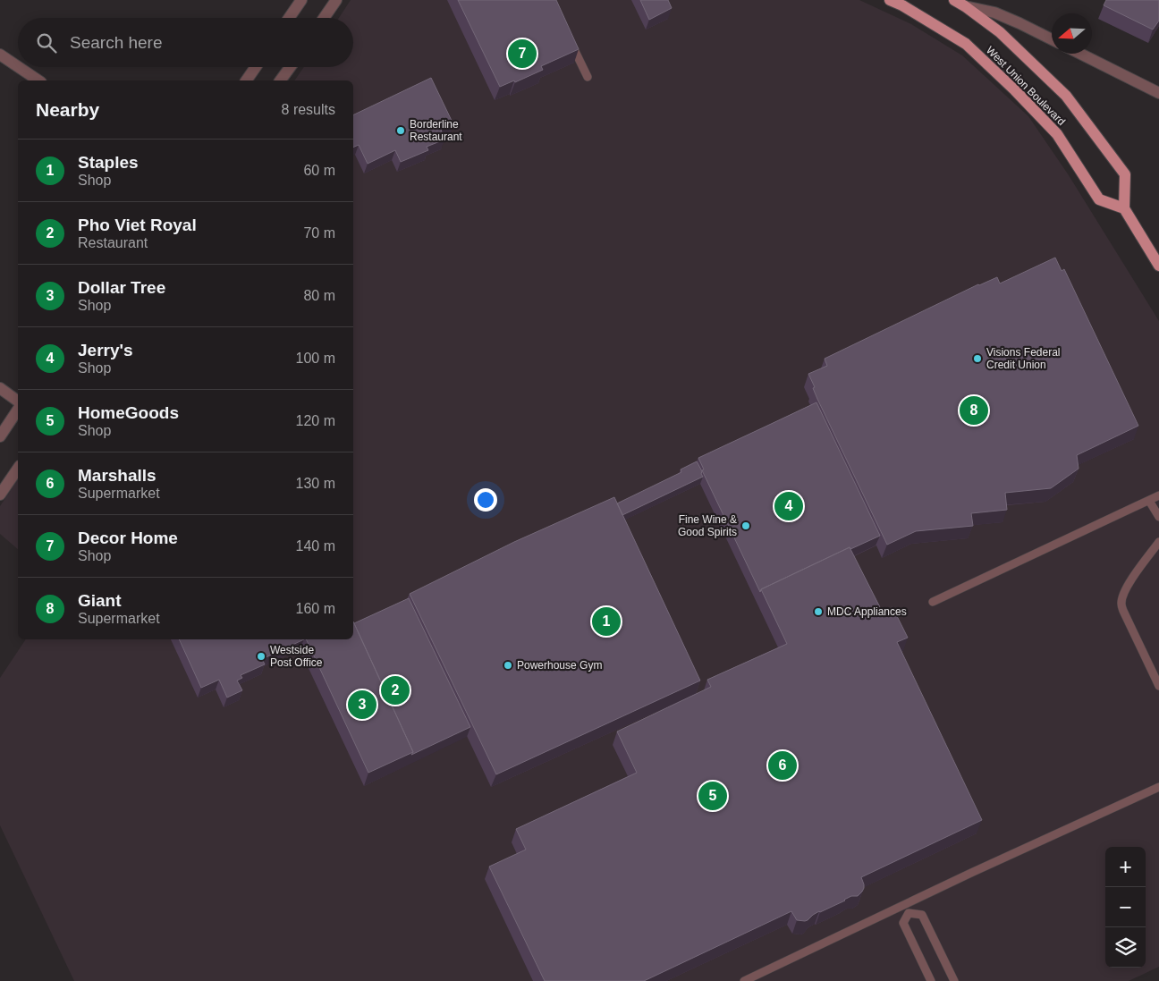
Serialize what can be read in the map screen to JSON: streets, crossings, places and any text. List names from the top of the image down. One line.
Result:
{"streets":{"main road":["West Union Boulevard"]},"places":["Borderline Restaurant","Visions Federal Credit Union","Fine Wine & Good Spirits","MDC Appliances","Westside Post Office","Powerhouse Gym"],"north":"left","page":{"search":"Search here","pins":["7","8","4","1","2","3","6","5"],"heading":["Nearby","8 results"],"list":[{"mark":"1","name":"Staples","note":"Shop","value":"60 m"},{"mark":"2","name":"Pho Viet Royal","note":"Restaurant","value":"70 m"},{"mark":"3","name":"Dollar Tree","note":"Shop","value":"80 m"},{"mark":"4","name":"Jerry's","note":"Shop","value":"100 m"},{"mark":"5","name":"HomeGoods","note":"Shop","value":"120 m"},{"mark":"6","name":"Marshalls","note":"Supermarket","value":"130 m"},{"mark":"7","name":"Decor Home","note":"Shop","value":"140 m"},{"mark":"8","name":"Giant","note":"Supermarket","value":"160 m"}],"map_buttons":["+","−"]}}
